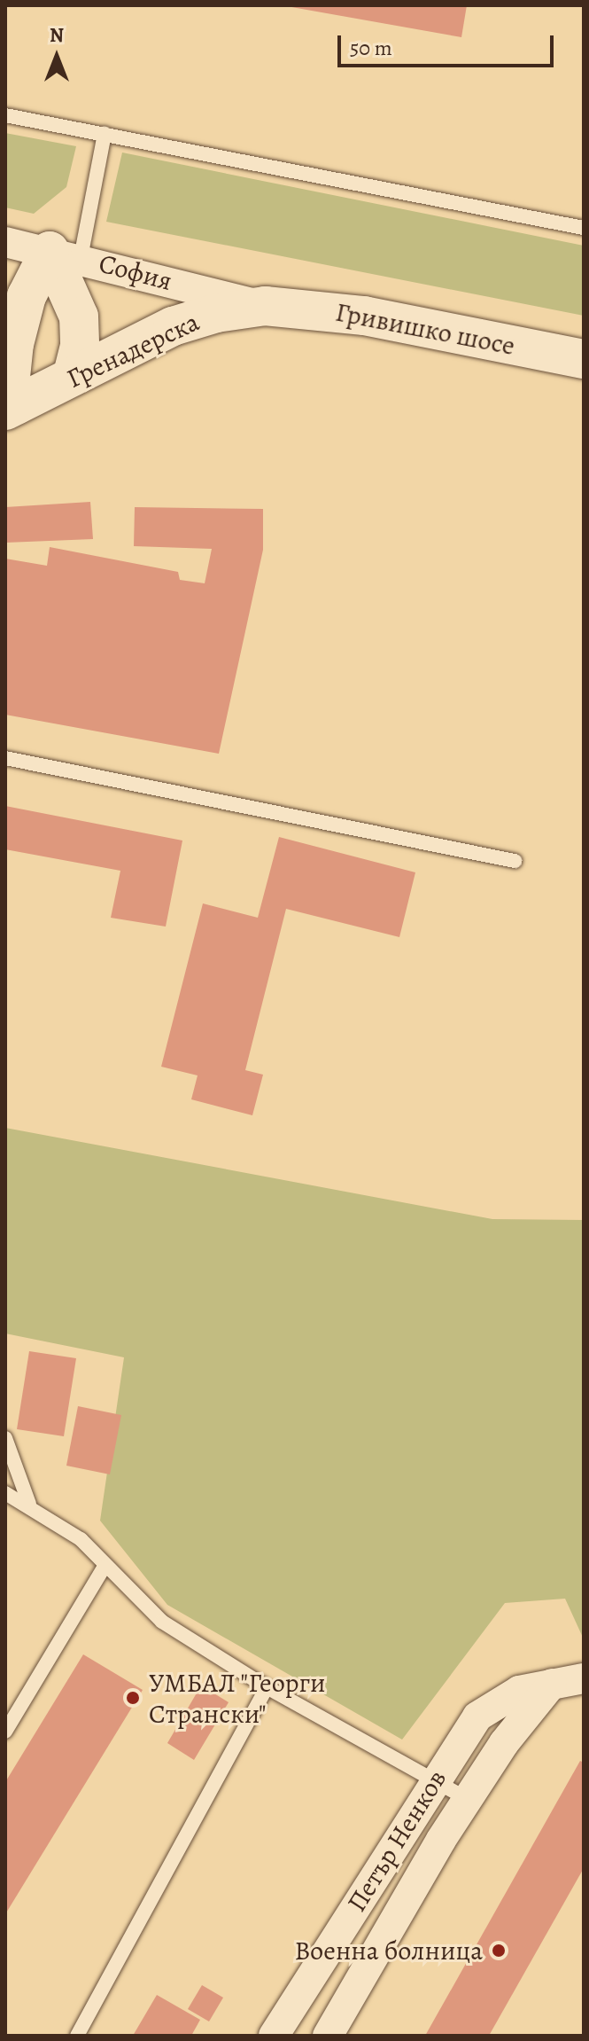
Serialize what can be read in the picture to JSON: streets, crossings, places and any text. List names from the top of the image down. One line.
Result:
{"streets":{"street":["София","Гривишко шосе","Гренадерска","Петър Ненков"]},"crossings":[["София","Гривишко шосе"],["София","Гренадерска"],["Гривишко шосе","Гренадерска"]],"places":["УМБАЛ \"Георги Странски\"","Военна болница"],"scale_bar":"50 m","north":"top"}
